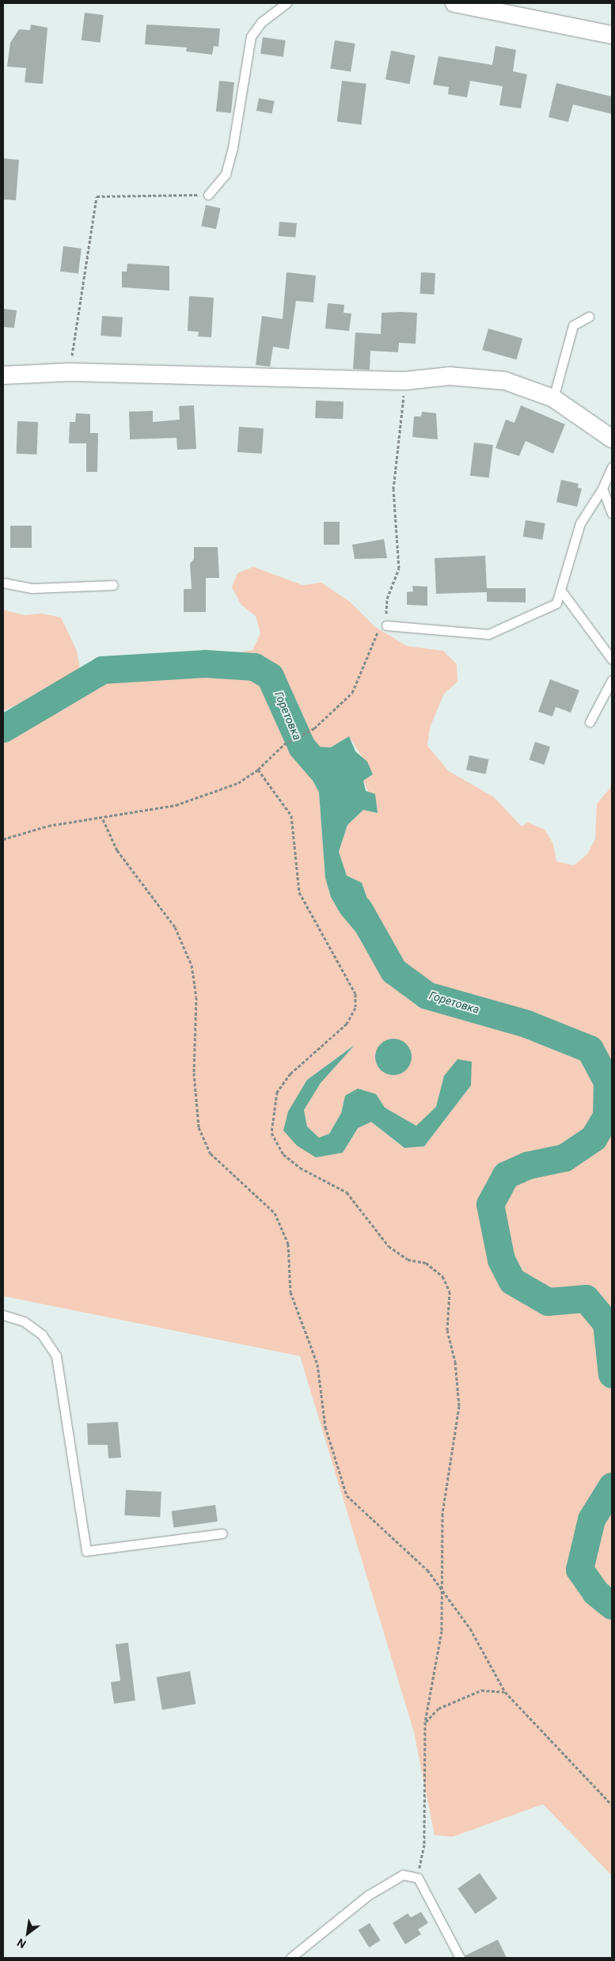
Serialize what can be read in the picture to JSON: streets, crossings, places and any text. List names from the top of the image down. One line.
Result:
{"water":["Горетовка"],"north":"bottom left"}
